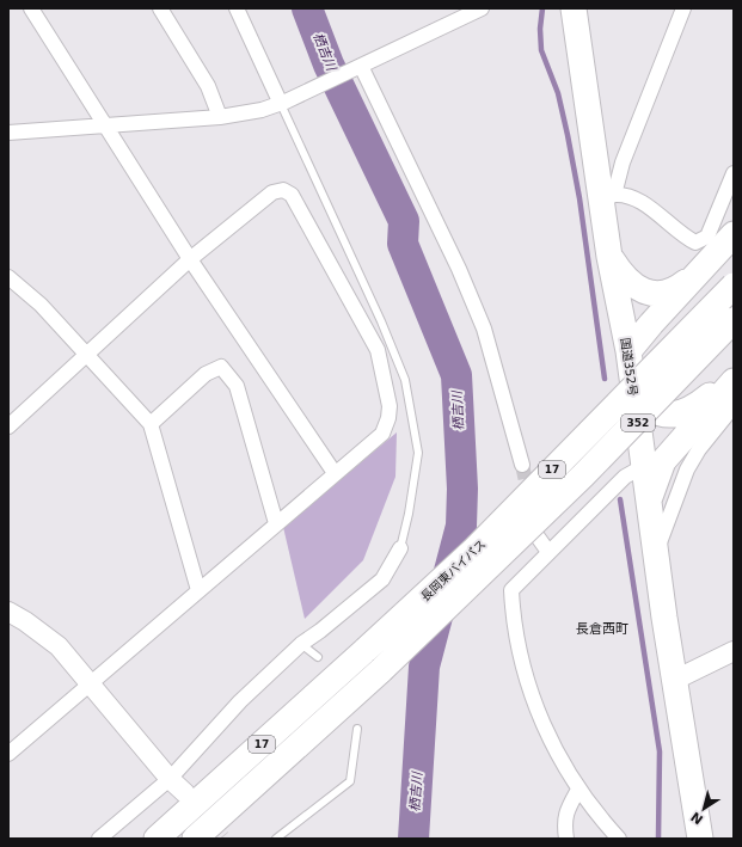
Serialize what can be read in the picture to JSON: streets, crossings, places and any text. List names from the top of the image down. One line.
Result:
{"streets":{"highway":["国道352号","352","17","長岡東バイパス"]},"districts":["長倉西町"],"water":["栖吉川"],"north":"bottom left"}
